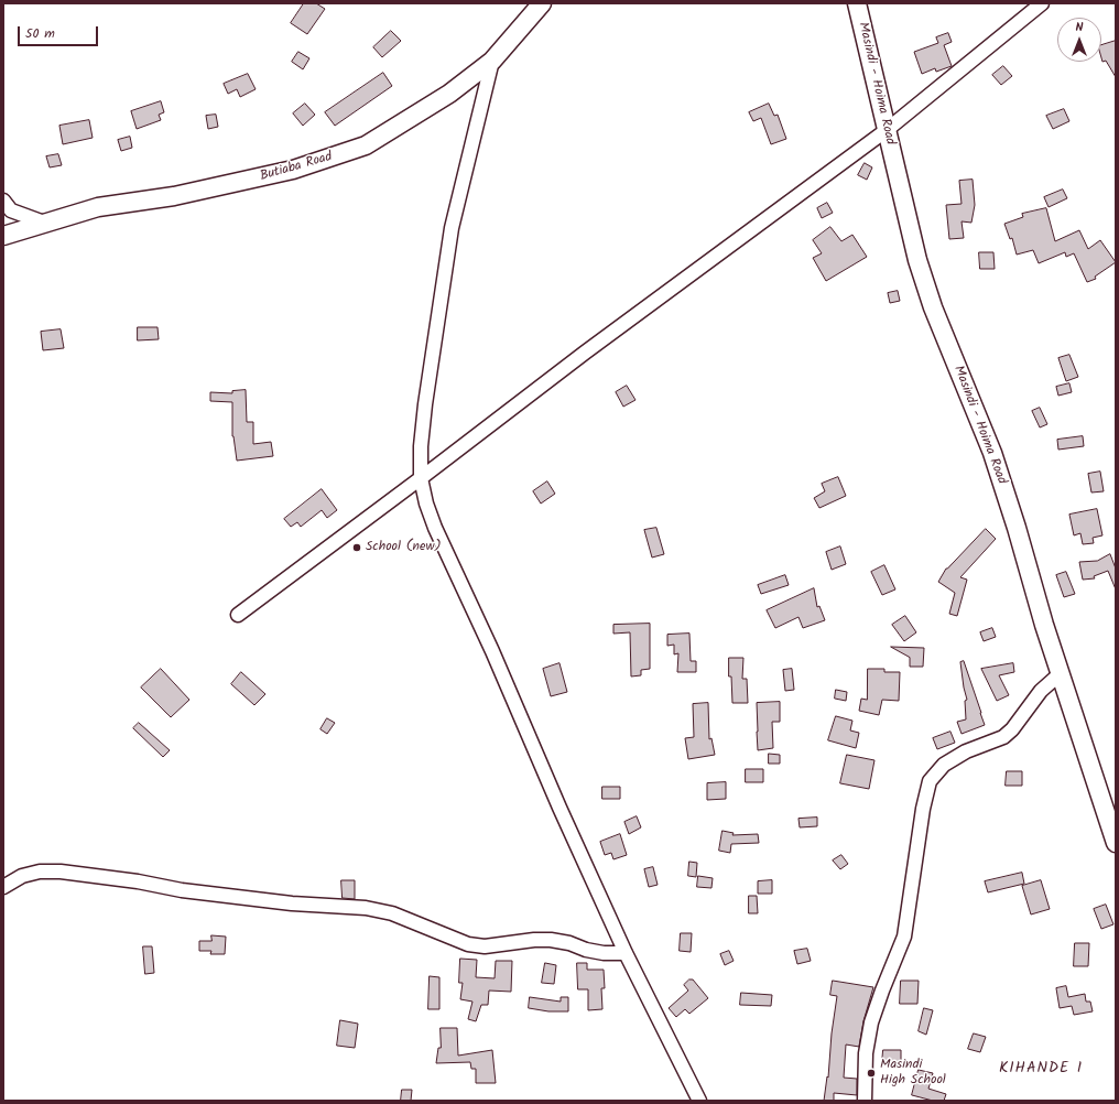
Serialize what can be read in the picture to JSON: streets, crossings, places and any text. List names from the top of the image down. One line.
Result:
{"streets":{"main road":["Masindi - Hoima Road","Butiaba Road"]},"districts":["KIHANDE I"],"places":["School (new)","Masindi High School"],"scale_bar":"50 m","north":"top"}
